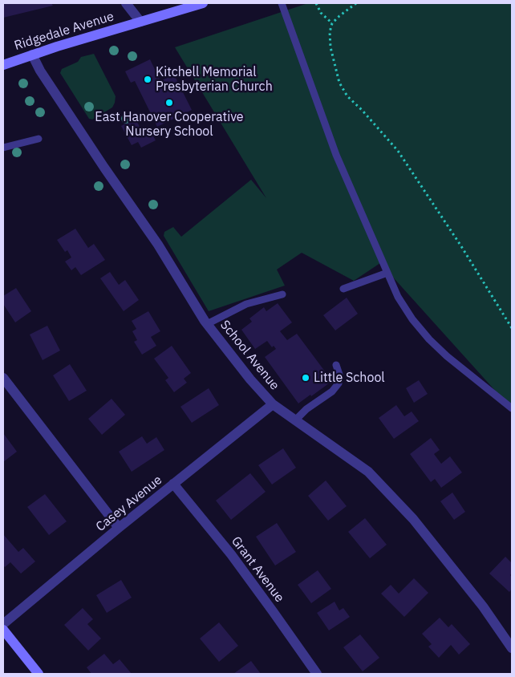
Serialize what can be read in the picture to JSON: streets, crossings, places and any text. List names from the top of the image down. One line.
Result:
{"streets":{"main road":["Ridgedale Avenue"],"street":["School Avenue","Casey Avenue","Grant Avenue"]},"crossings":[["Ridgedale Avenue","School Avenue"],["School Avenue","Casey Avenue"],["Casey Avenue","Grant Avenue"]],"places":["Kitchell Memorial Presbyterian Church","East Hanover Cooperative Nursery School","Little School"]}
